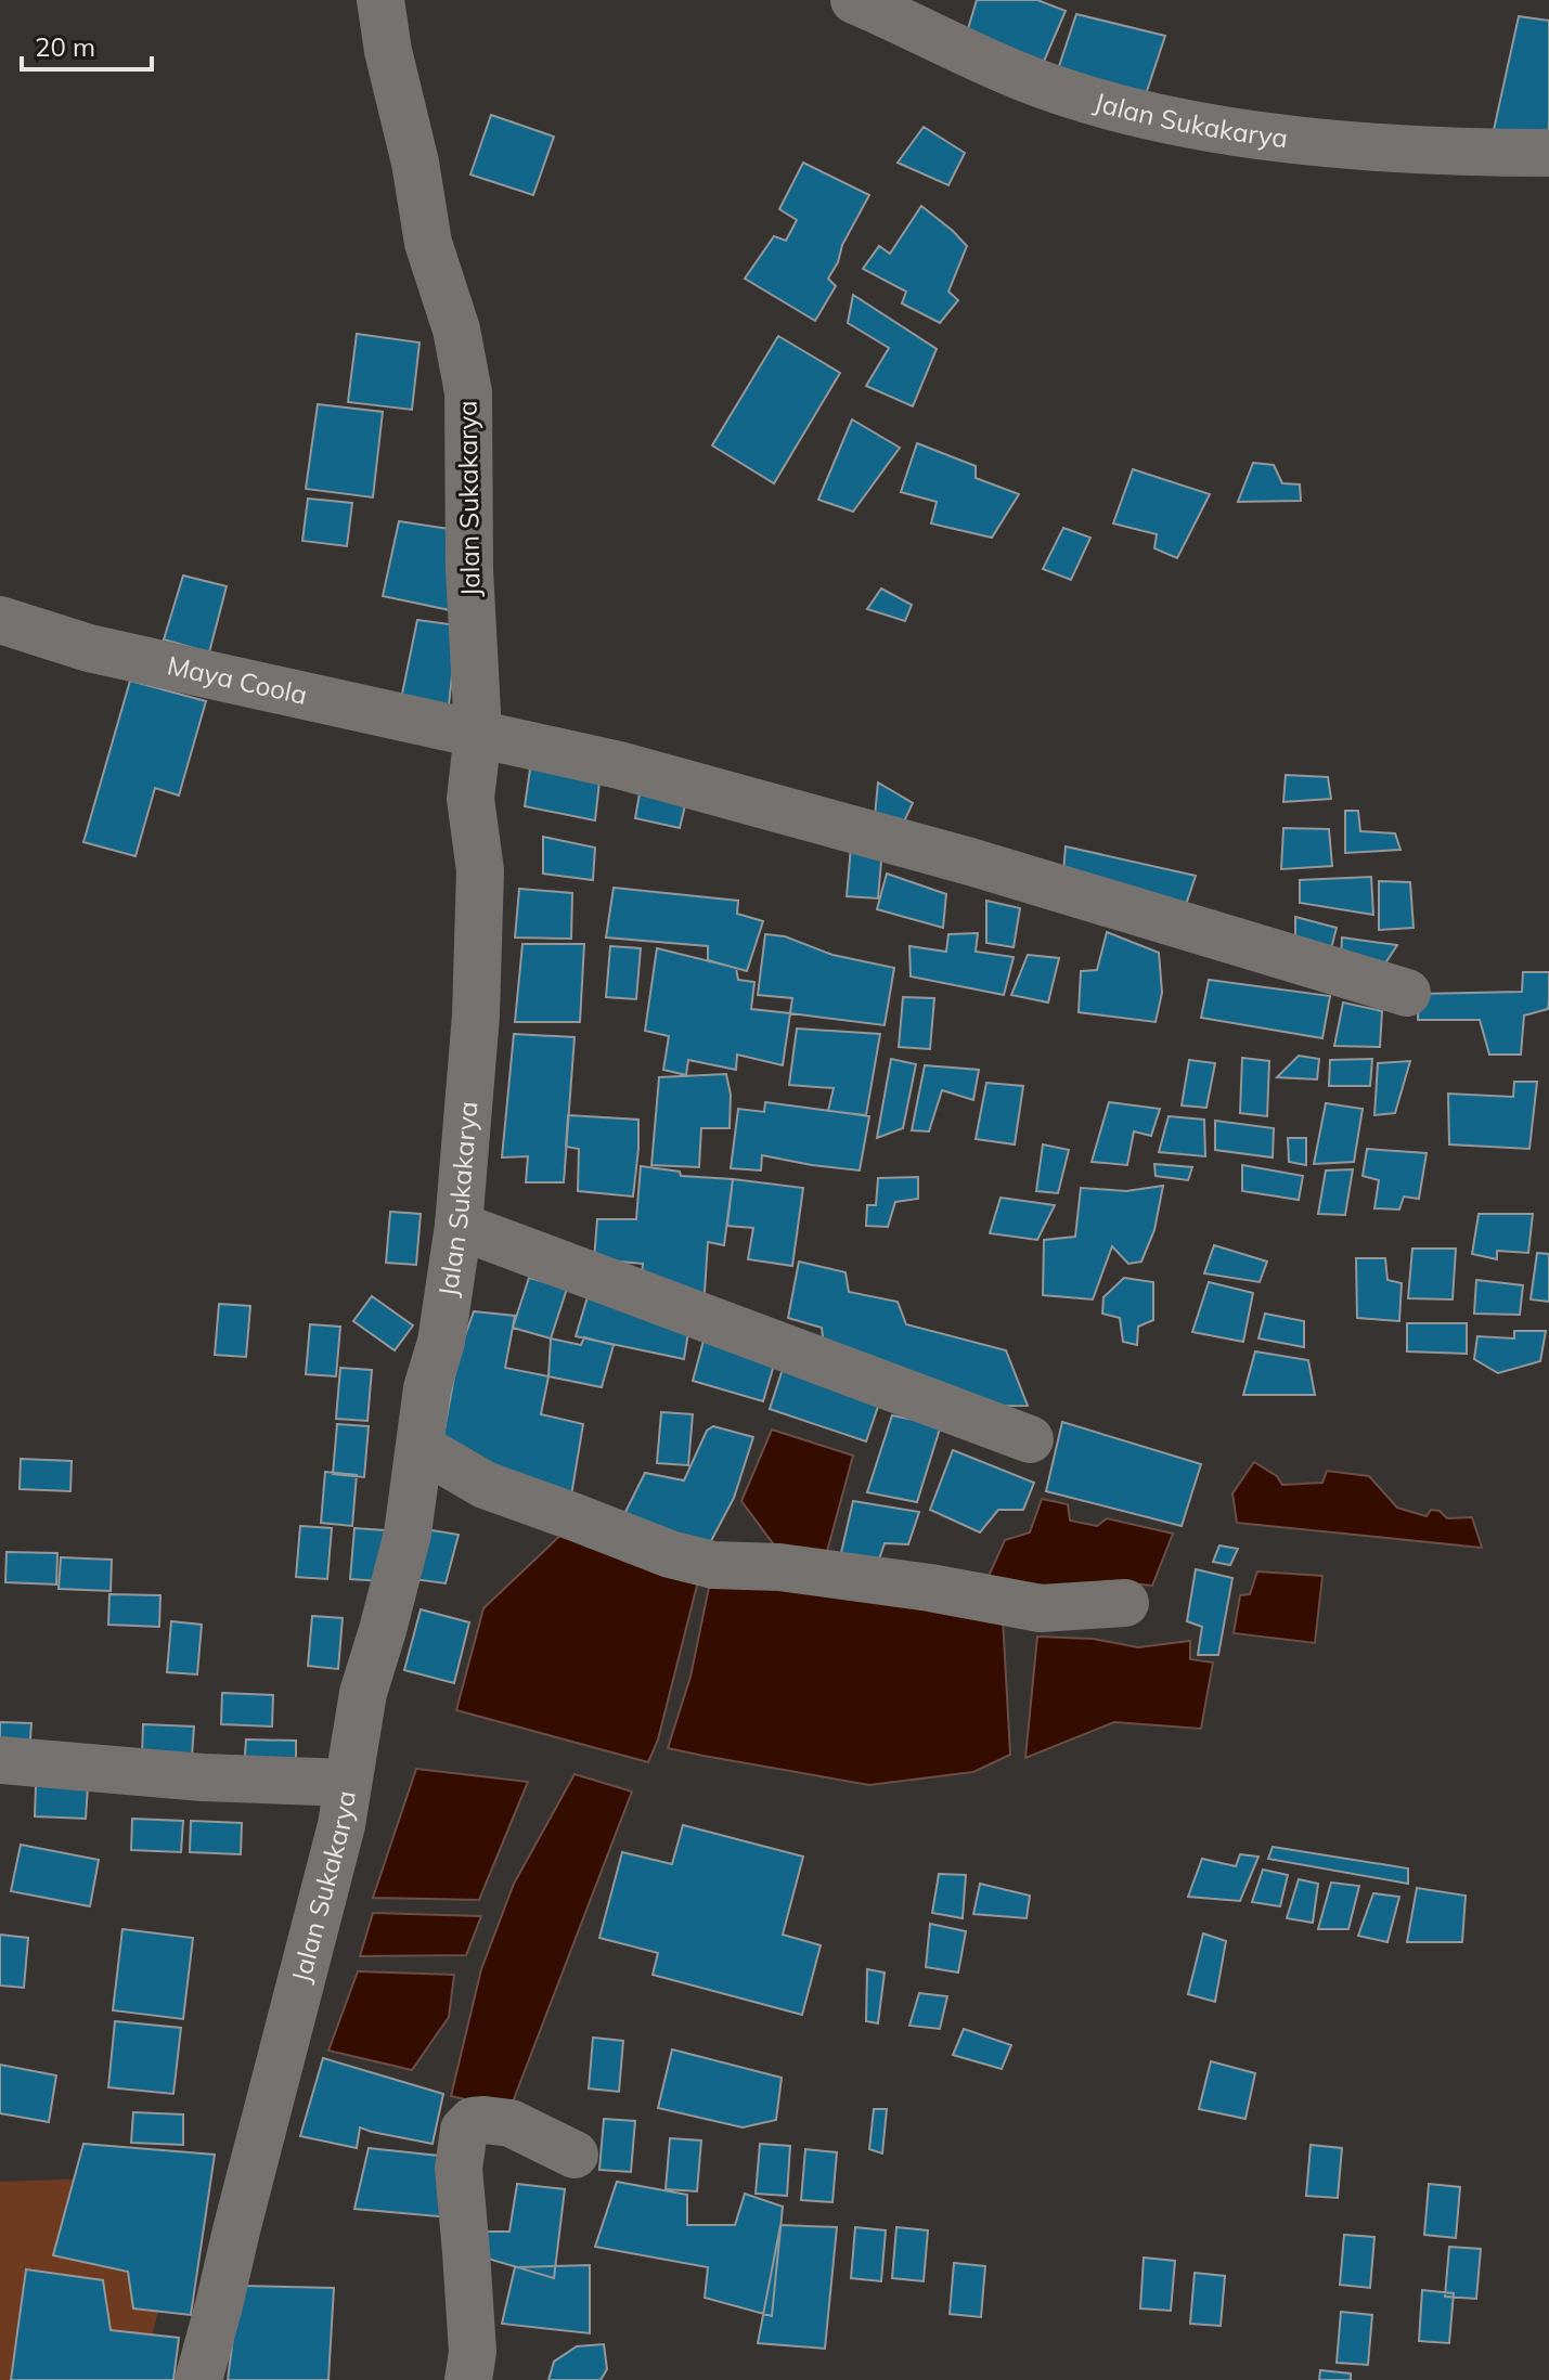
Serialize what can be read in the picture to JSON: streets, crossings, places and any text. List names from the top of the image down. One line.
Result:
{"streets":{"street":["Jalan Sukakarya","Maya Coola"]},"crossings":[["Jalan Sukakarya","Maya Coola"]],"scale_bar":"20 m"}
